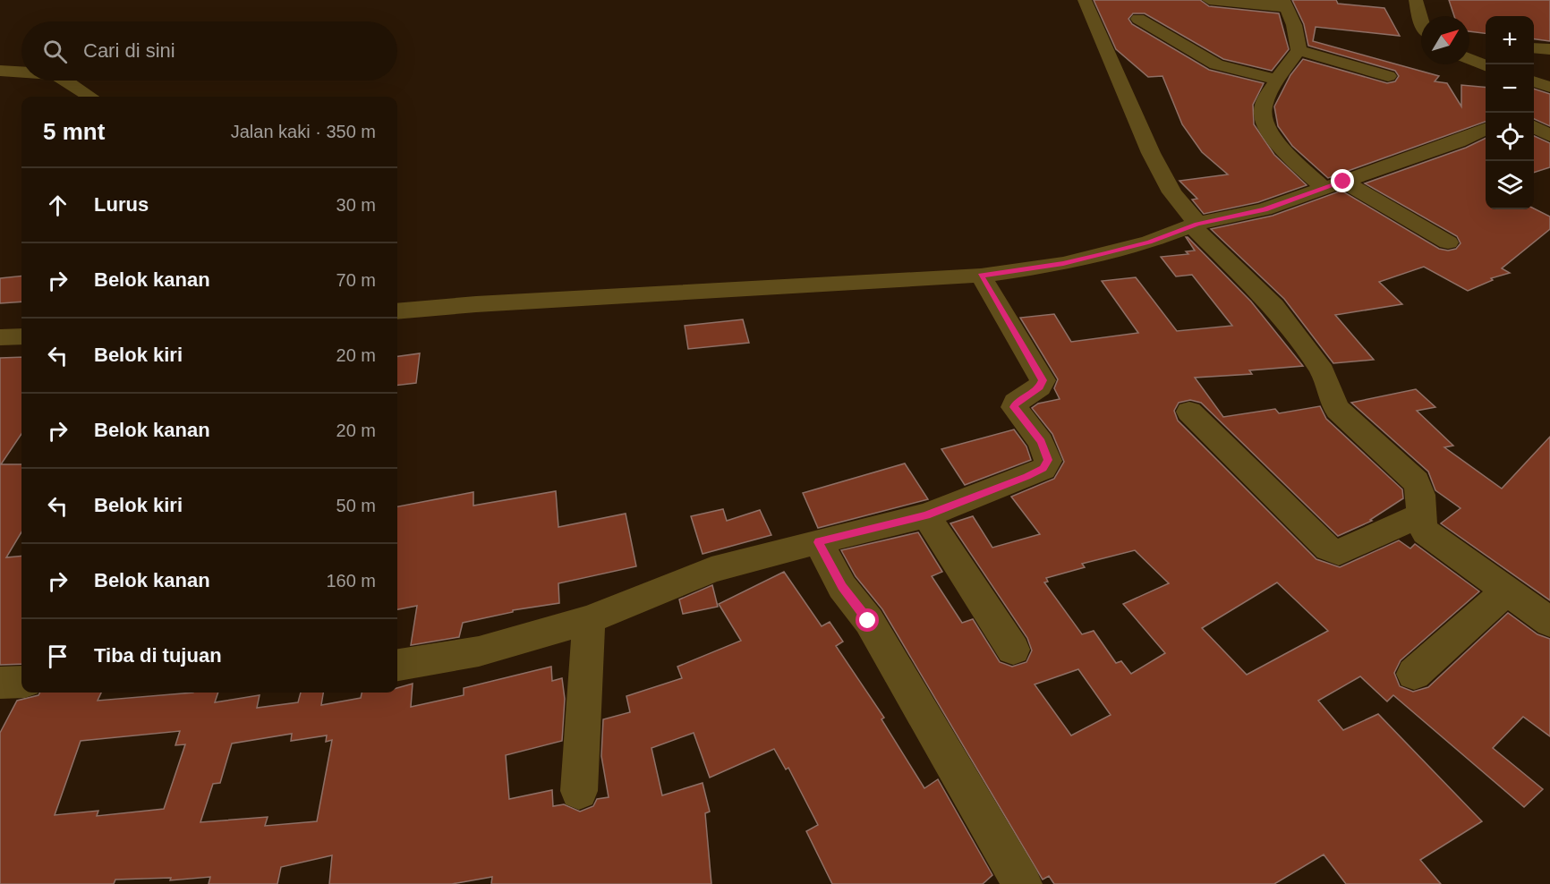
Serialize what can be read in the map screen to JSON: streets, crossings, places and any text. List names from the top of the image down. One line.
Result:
{"north":"top right","page":{"map_buttons":["+","−"],"search":"Cari di sini","heading":["5 mnt","Jalan kaki · 350 m"],"list":[["Lurus","30 m"],["Belok kanan","70 m"],["Belok kiri","20 m"],["Belok kanan","20 m"],["Belok kiri","50 m"],["Belok kanan","160 m"],"Tiba di tujuan"]}}
